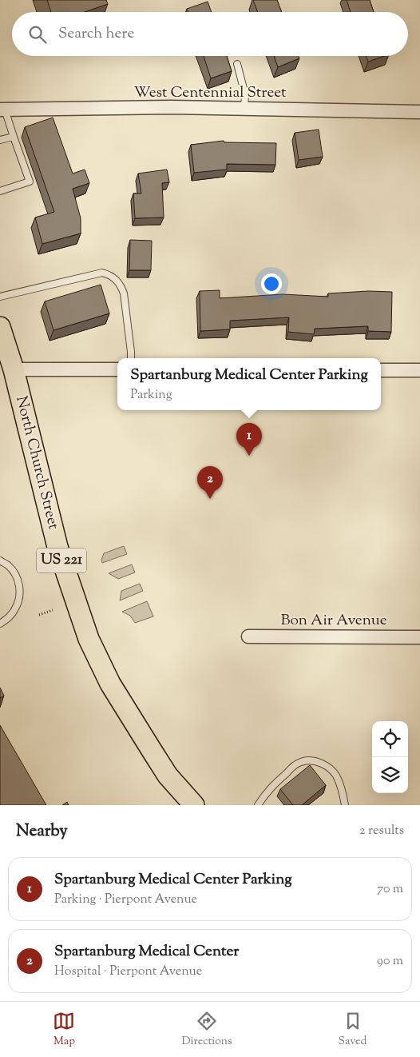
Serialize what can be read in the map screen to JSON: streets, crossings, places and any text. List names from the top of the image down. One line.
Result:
{"streets":{"main road":["North Church Street","US 221"],"street":["West Centennial Street","Bon Air Avenue"]},"page":{"search":"Search here","popup":["Spartanburg Medical Center Parking","Parking"],"pins":["1","2"],"heading":["Nearby","2 results"],"list":[{"mark":"1","name":"Spartanburg Medical Center Parking","note":"Parking · Pierpont Avenue","value":"70 m"},{"mark":"2","name":"Spartanburg Medical Center","note":"Hospital · Pierpont Avenue","value":"90 m"}],"nav":["Map","Directions","Saved"]}}
